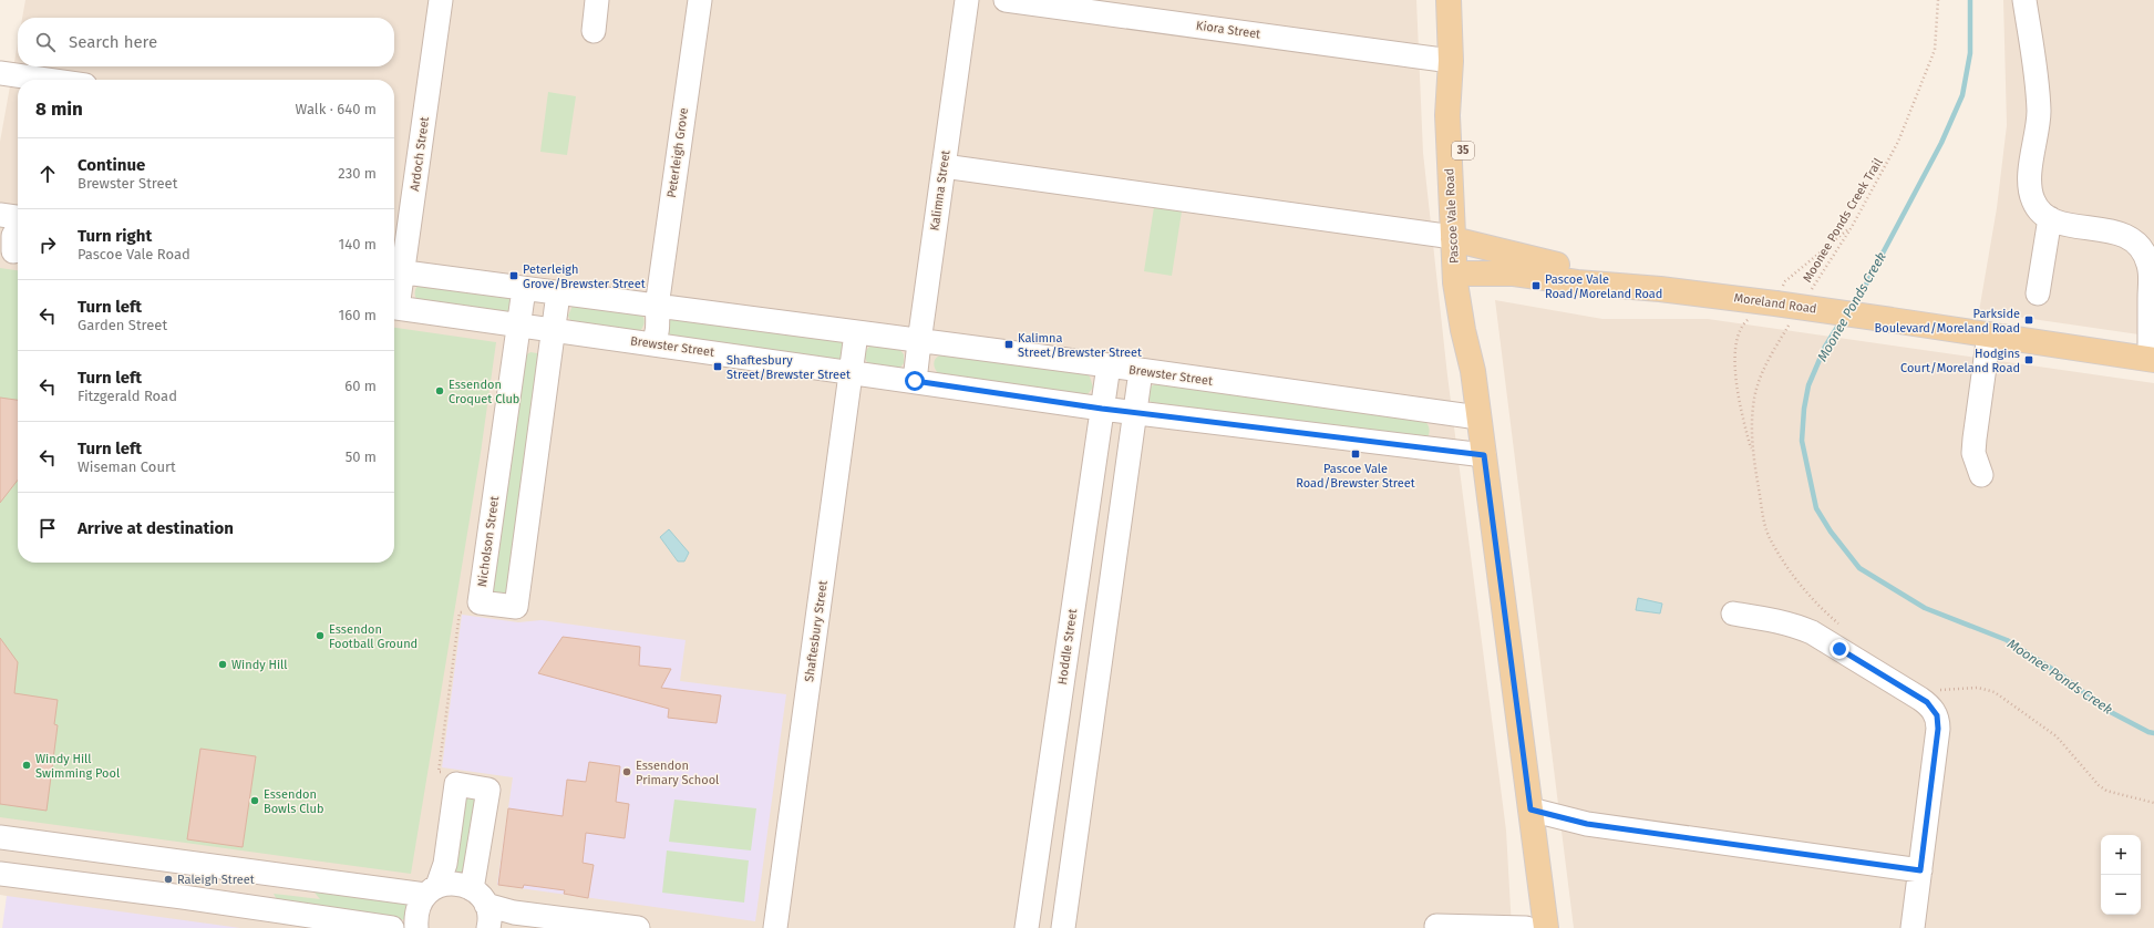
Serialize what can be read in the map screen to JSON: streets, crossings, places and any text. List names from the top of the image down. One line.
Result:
{"streets":{"main road":["35","Pascoe Vale Road","Moreland Road"],"street":["Kiora Street","Peterleigh Grove","Ardoch Street","Kalimna Street","Brewster Street","Nicholson Street","Shaftesbury Street","Hoddle Street"],"path":["Moonee Ponds Creek Trail"]},"crossings":[["Kiora Street","Pascoe Vale Road"],["Peterleigh Grove","Brewster Street"],["Ardoch Street","Brewster Street"],["Kalimna Street","Brewster Street"],["Pascoe Vale Road","Moreland Road"],["Pascoe Vale Road","Brewster Street"],["Brewster Street","Nicholson Street"],["Brewster Street","Shaftesbury Street"],["Brewster Street","Hoddle Street"]],"water":["Moonee Ponds Creek"],"places":{"transit":["Peterleigh Grove/Brewster Street","Pascoe Vale Road/Moreland Road","Parkside Boulevard/Moreland Road","Kalimna Street/Brewster Street","Hodgins Court/Moreland Road","Shaftesbury Street/Brewster Street","Pascoe Vale Road/Brewster Street"],"other":["Essendon Croquet Club","Essendon Football Ground","Windy Hill","Windy Hill Swimming Pool","Essendon Primary School","Essendon Bowls Club","Raleigh Street"]},"page":{"search":"Search here","heading":["8 min","Walk · 640 m"],"list":[["Continue","Brewster Street","230 m"],["Turn right","Pascoe Vale Road","140 m"],["Turn left","Garden Street","160 m"],["Turn left","Fitzgerald Road","60 m"],["Turn left","Wiseman Court","50 m"],"Arrive at destination"],"map_buttons":["+","−"]}}
